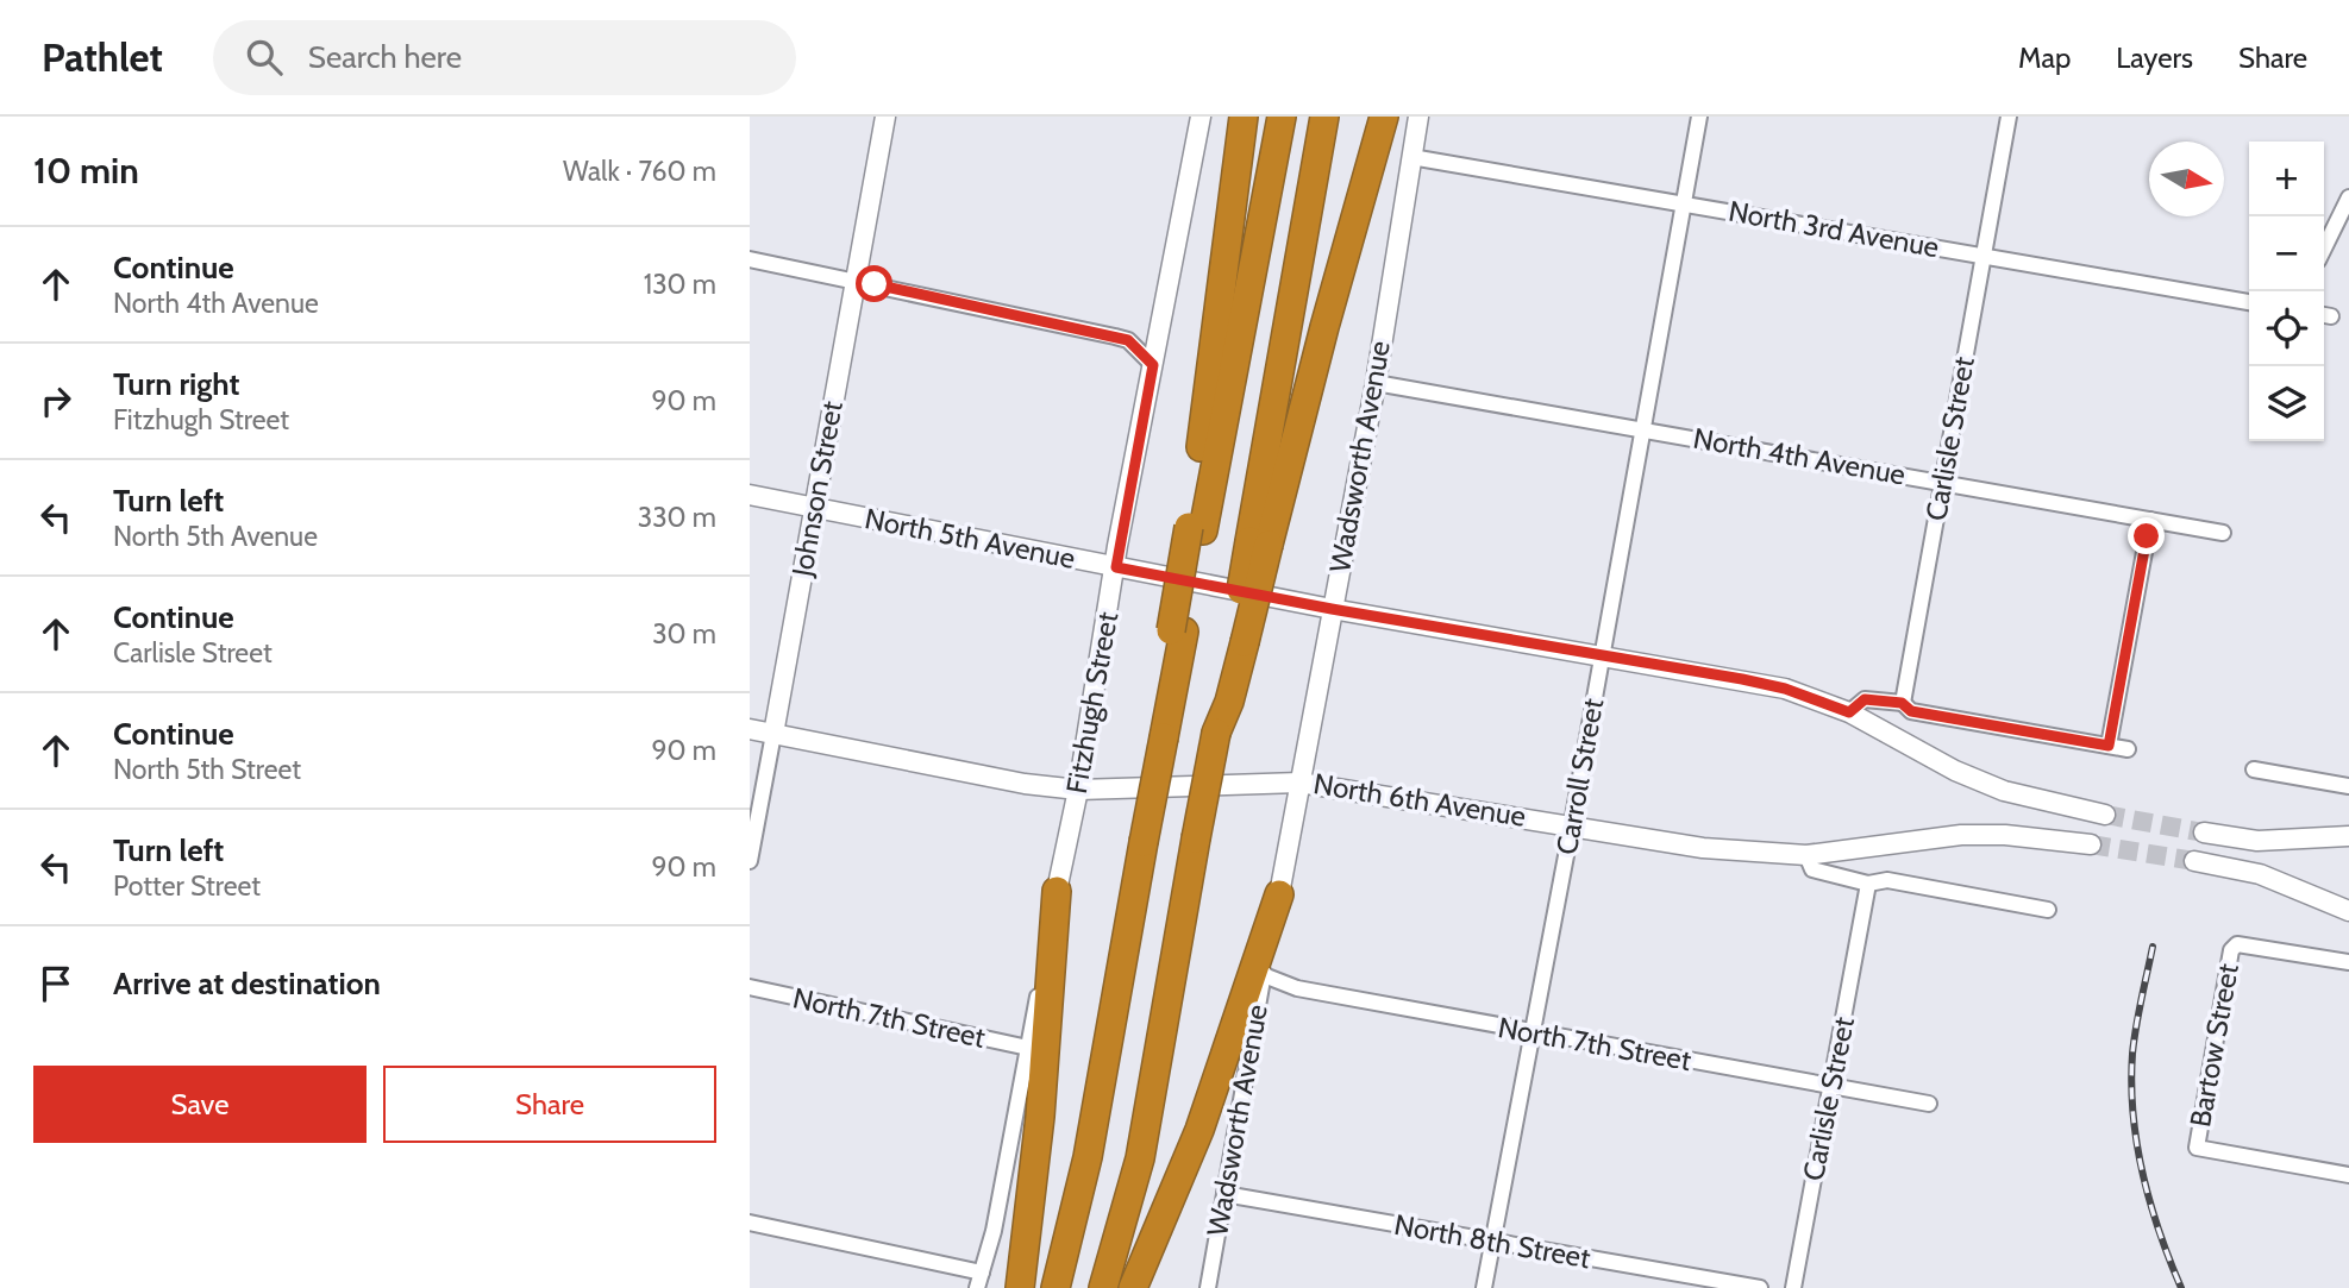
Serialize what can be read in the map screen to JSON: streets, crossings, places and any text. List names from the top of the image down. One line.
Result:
{"streets":{"street":["North 3rd Avenue","Carlisle Street","Wadsworth Avenue","North 4th Avenue","Johnson Street","North 5th Avenue","Fitzhugh Street","Carroll Street","North 6th Avenue","North 7th Street","Bartow Street","North 8th Street"]},"crossings":[["North 3rd Avenue","Carlisle Street"],["North 3rd Avenue","Wadsworth Avenue"],["North 3rd Avenue","Carroll Street"],["Carlisle Street","North 4th Avenue"],["Carlisle Street","North 7th Street"],["Wadsworth Avenue","North 4th Avenue"],["Wadsworth Avenue","North 5th Avenue"],["Wadsworth Avenue","North 6th Avenue"],["Wadsworth Avenue","North 7th Street"],["Wadsworth Avenue","North 8th Street"],["North 4th Avenue","Carroll Street"],["Johnson Street","North 5th Avenue"],["Johnson Street","North 6th Avenue"],["North 5th Avenue","Fitzhugh Street"],["North 5th Avenue","Carroll Street"],["Fitzhugh Street","North 6th Avenue"],["Fitzhugh Street","North 7th Street"],["Carroll Street","North 6th Avenue"],["Carroll Street","North 7th Street"],["Carroll Street","North 8th Street"]],"north":"right","page":{"header":"Pathlet","search":"Search here","nav":["Map","Layers","Share"],"heading":["10 min","Walk · 760 m"],"map_buttons":["+","−"],"list":[["Continue","North 4th Avenue","130 m"],["Turn right","Fitzhugh Street","90 m"],["Turn left","North 5th Avenue","330 m"],["Continue","Carlisle Street","30 m"],["Continue","North 5th Street","90 m"],["Turn left","Potter Street","90 m"],"Arrive at destination"],"buttons":["Save","Share"]}}
